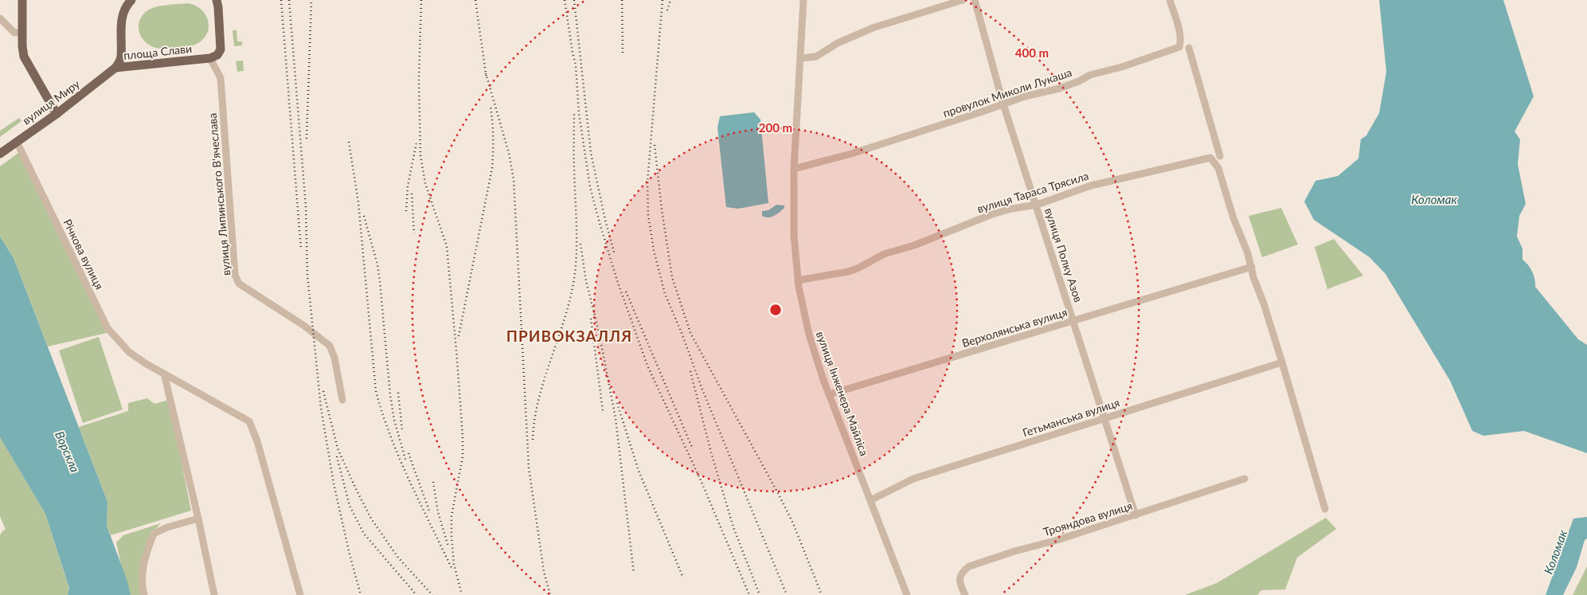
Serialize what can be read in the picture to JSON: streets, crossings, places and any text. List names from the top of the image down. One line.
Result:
{"streets":{"main road":["площа Слави","вулиця Миру"],"street":["провулок Миколи Лукаша","вулиця Тараса Трясила","вулиця Липинського В'ячеслава","Річкова вулиця","вулиця Полку Азов","Верхолянська вулиця","вулиця Інженера Майліса","Гетьманська вулиця","Трояндова вулиця"]},"crossings":[["площа Слави","вулиця Миру"],["площа Слави","вулиця Липинського В'ячеслава"],["провулок Миколи Лукаша","вулиця Полку Азов"],["провулок Миколи Лукаша","вулиця Інженера Майліса"],["вулиця Миру","Річкова вулиця"],["вулиця Тараса Трясила","вулиця Полку Азов"],["вулиця Тараса Трясила","Верхолянська вулиця"],["вулиця Тараса Трясила","вулиця Інженера Майліса"],["вулиця Полку Азов","Верхолянська вулиця"],["вулиця Полку Азов","Гетьманська вулиця"],["вулиця Полку Азов","Трояндова вулиця"],["Верхолянська вулиця","вулиця Інженера Майліса"],["вулиця Інженера Майліса","Гетьманська вулиця"]],"districts":["ПРИВОКЗАЛЛЯ"],"water":["Коломак","Ворскла"],"rings":["400 m","200 m"]}
